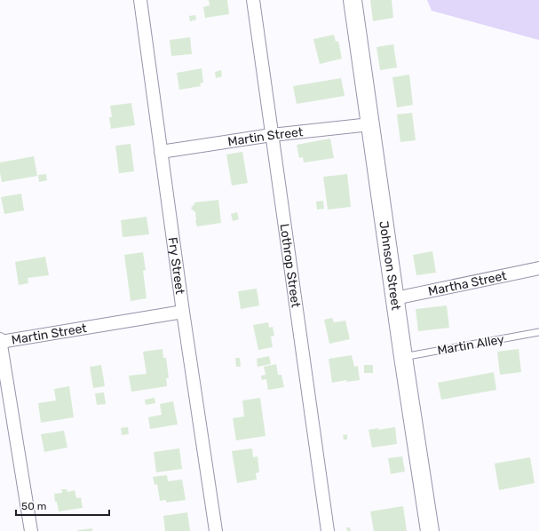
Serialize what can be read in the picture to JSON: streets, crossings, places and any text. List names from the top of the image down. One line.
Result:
{"streets":{"street":["Martin Street","Fry Street","Lothrop Street","Johnson Street","Martha Street"],"lane":["Martin Alley"]},"crossings":[["Martin Street","Fry Street"],["Martin Street","Lothrop Street"],["Martin Street","Johnson Street"],["Johnson Street","Martha Street"],["Johnson Street","Martin Alley"]],"scale_bar":"50 m"}
